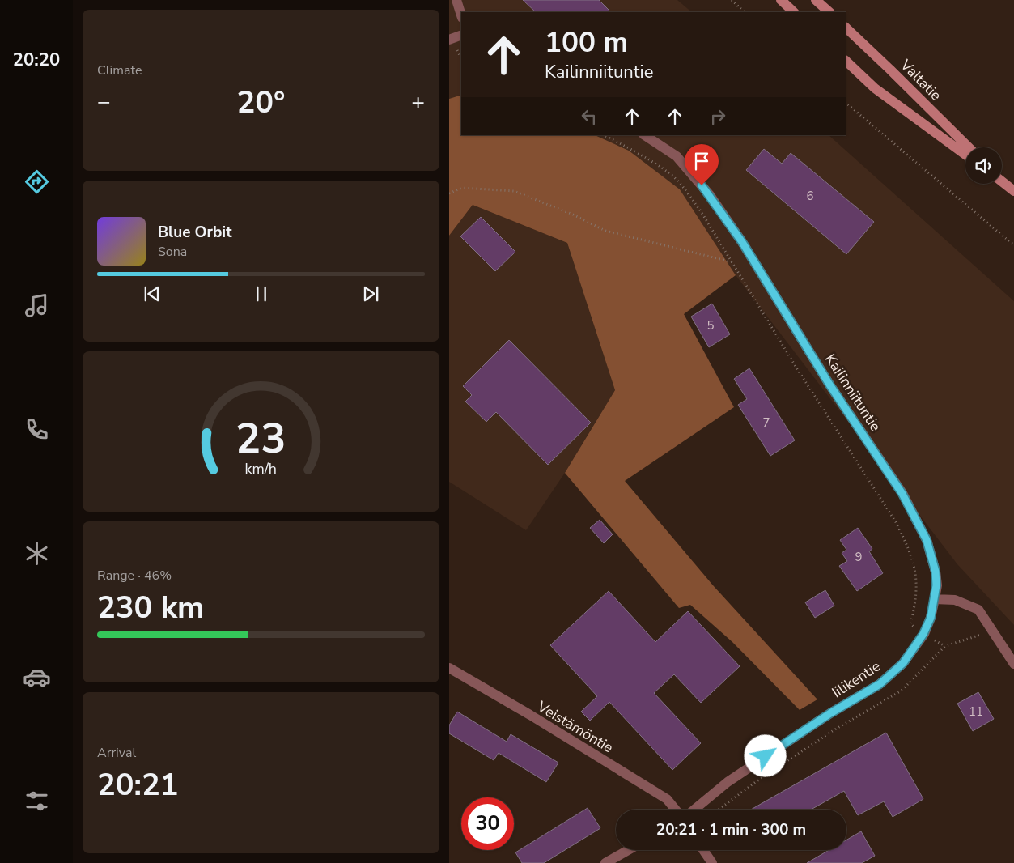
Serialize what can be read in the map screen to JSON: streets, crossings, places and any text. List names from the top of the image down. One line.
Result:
{"streets":{"main road":["Valtatie"],"street":["Kailinniituntie","Iilikentie","Veistämöntie"]},"crossings":[["Kailinniituntie","Iilikentie"]],"house_numbers":["6","5","7","9","11"],"page":{"tabs":"20:20","tile":["Climate",["Range · 46%","230 km"],["Arrival","20:21"]],"turn":["100 m","Kailinniituntie"],"heat":["−","20°","+"],"song":["Blue Orbit","Sona"],"limit":"30","trip":"20:21 · 1 min · 300 m","gauge":["23","km/h"]}}
